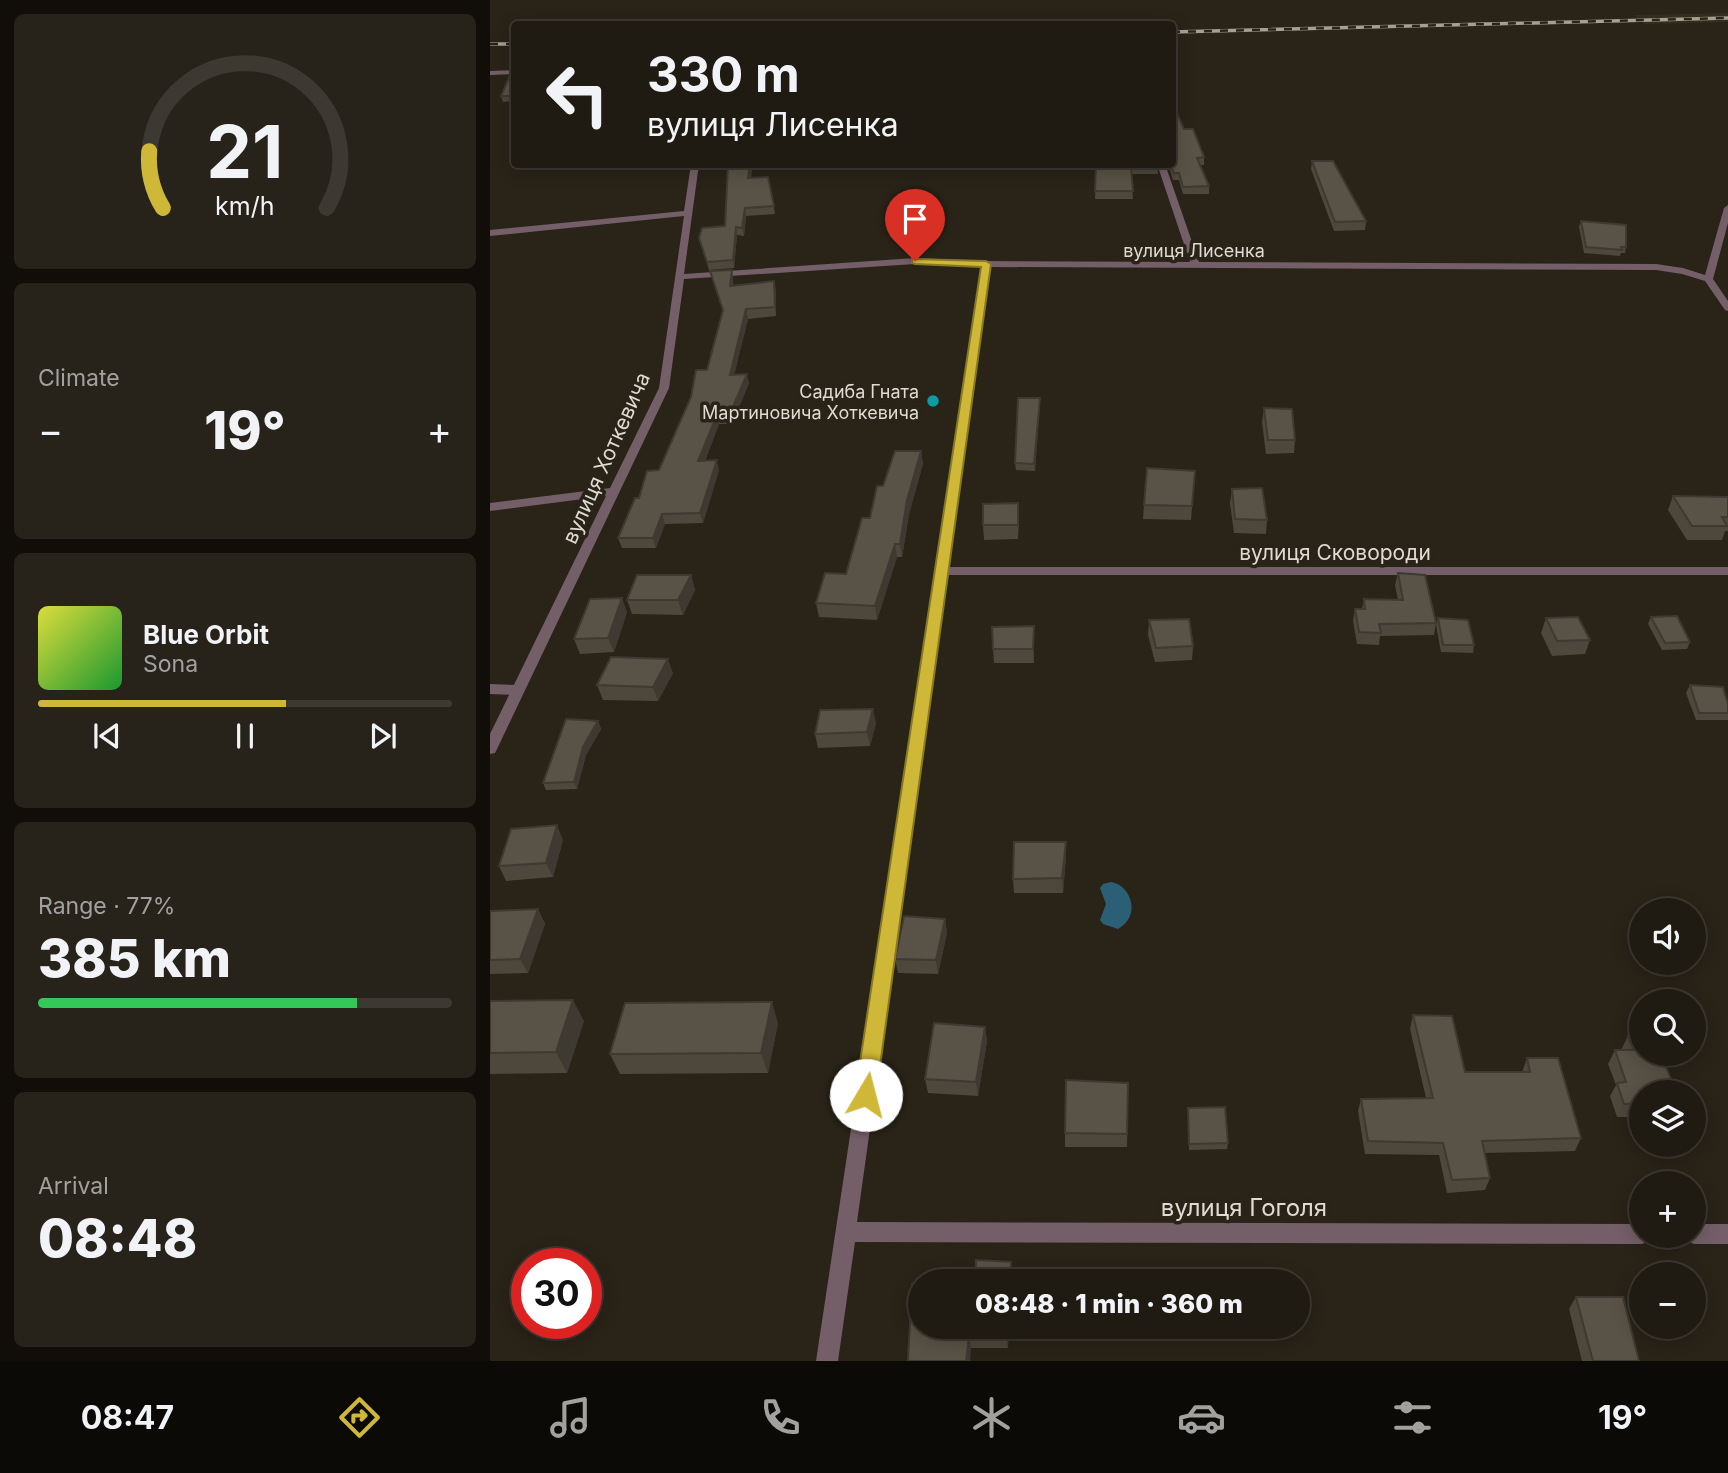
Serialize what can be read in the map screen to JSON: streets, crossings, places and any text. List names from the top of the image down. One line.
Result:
{"streets":{"street":["вулиця Лисенка","вулиця Хоткевича","вулиця Сковороди","вулиця Гоголя"]},"crossings":[["вулиця Лисенка","вулиця Хоткевича"]],"places":["Садиба Гната Мартиновича Хоткевича"],"page":{"turn":["330 m","вулиця Лисенка"],"tile":["Climate",["Range · 77%","385 km"],["Arrival","08:48"]],"heat":["−","19°","+"],"song":["Blue Orbit","Sona"],"map_buttons":["+","−"],"limit":"30","trip":"08:48 · 1 min · 360 m","tabs":["08:47","19°"],"gauge":["21","km/h"]}}
